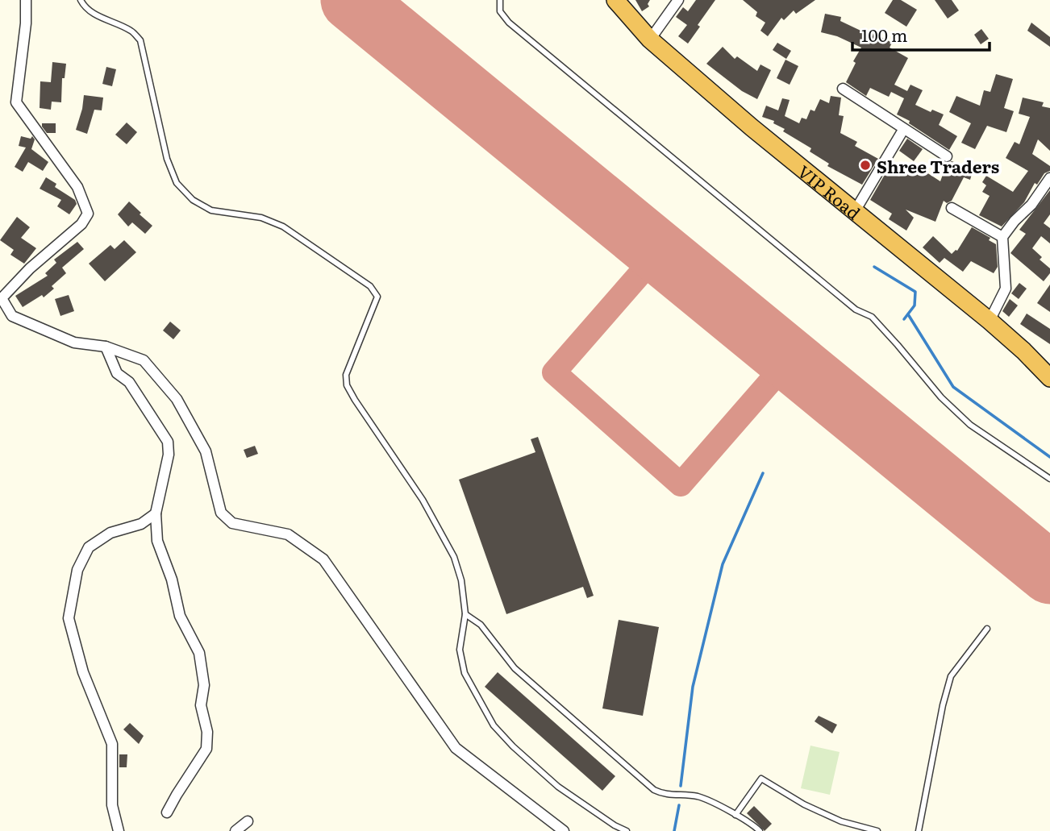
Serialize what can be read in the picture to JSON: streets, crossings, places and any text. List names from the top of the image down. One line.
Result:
{"streets":{"highway":["VIP Road"]},"places":["Shree Traders"],"scale_bar":"100 m"}
